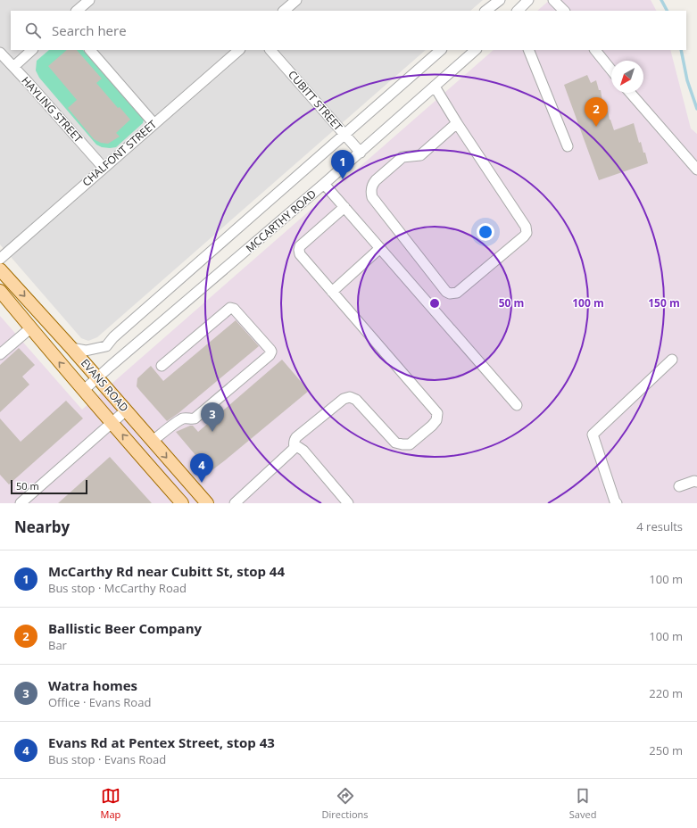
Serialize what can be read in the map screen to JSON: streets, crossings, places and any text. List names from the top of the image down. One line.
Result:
{"streets":{"main road":["EVANS ROAD"],"street":["CUBITT STREET","HAYLING STREET","CHALFONT STREET","MCCARTHY ROAD"]},"crossings":[["CUBITT STREET","MCCARTHY ROAD"],["HAYLING STREET","CHALFONT STREET"],["MCCARTHY ROAD","EVANS ROAD"]],"scale_bar":"50 m","north":"bottom left","page":{"search":"Search here","pins":["2","1","3","4"],"scale":"50 m","heading":["Nearby","4 results"],"list":[{"mark":"1","name":"McCarthy Rd near Cubitt St, stop 44","note":"Bus stop · McCarthy Road","value":"100 m"},{"mark":"2","name":"Ballistic Beer Company","note":"Bar","value":"100 m"},{"mark":"3","name":"Watra homes","note":"Office · Evans Road","value":"220 m"},{"mark":"4","name":"Evans Rd at Pentex Street, stop 43","note":"Bus stop · Evans Road","value":"250 m"}],"nav":["Map","Directions","Saved"]},"rings":["50 m","100 m","150 m"]}
